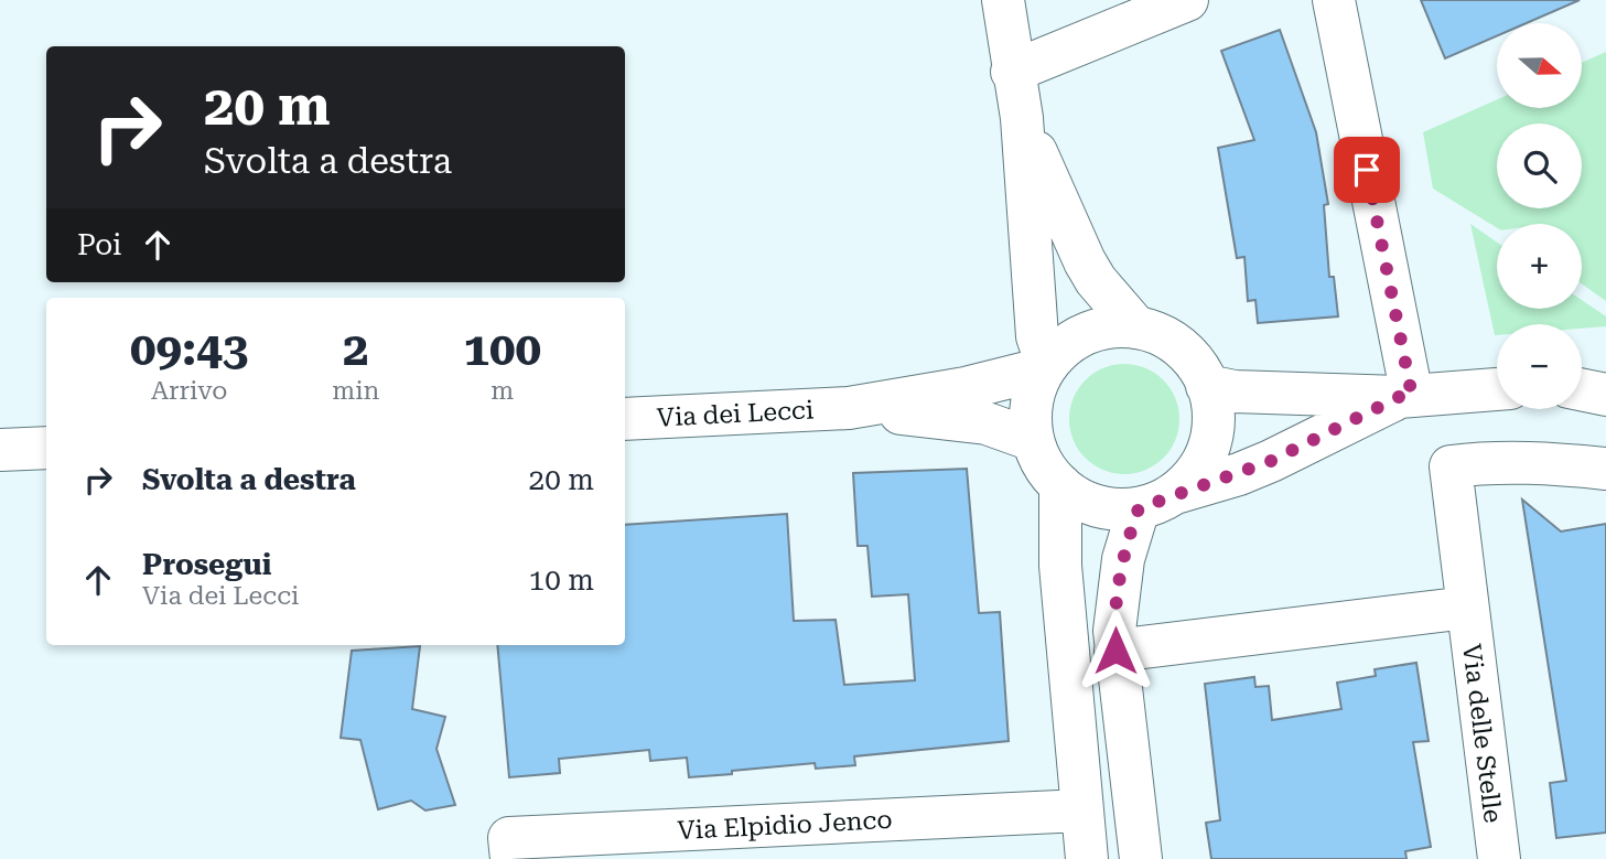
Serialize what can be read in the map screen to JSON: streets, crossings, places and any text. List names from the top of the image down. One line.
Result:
{"streets":{"street":["Via dei Lecci","Via delle Stelle","Via Elpidio Jenco"]},"north":"right","page":{"map_buttons":["+","−"],"turn":["20 m","Svolta a destra"],"then":"Poi","eta":["09:43","Arrivo","2","min","100","m"],"list":[{"name":"Svolta a destra","value":"20 m"},{"name":"Prosegui","note":"Via dei Lecci","value":"10 m"}]}}
